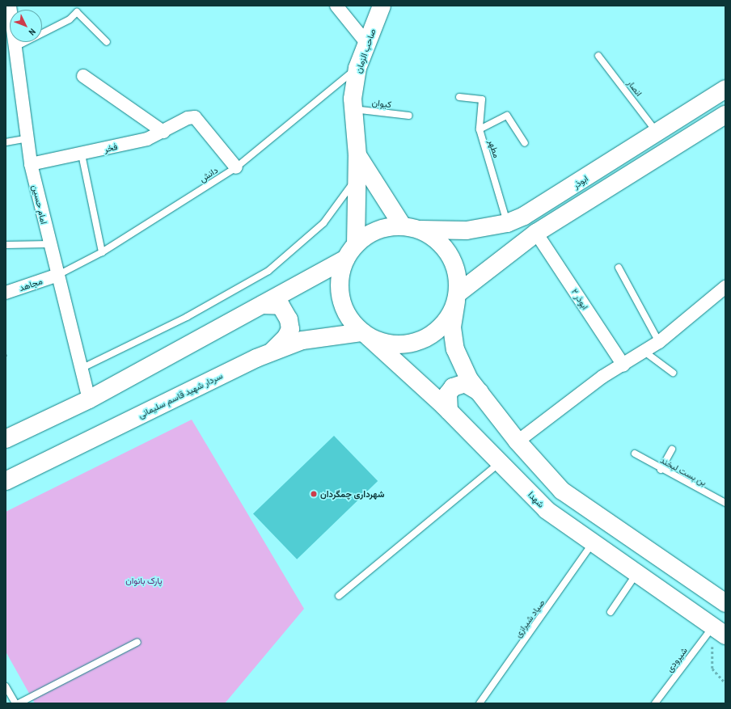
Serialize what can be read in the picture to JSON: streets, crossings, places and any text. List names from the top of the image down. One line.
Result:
{"streets":{"main road":["صاحب الزمان","ابوذر","سردار شهید قاسم سلیمانی","شهدا"],"street":["فخر","امام حسین","مجاهد","ابوذر ۲"],"lane":["انصار","کیوان","مطهر","دانش","بن بست لبخند","صیاد شیرازی","شیرودی"]},"crossings":[["صاحب الزمان","کیوان"],["صاحب الزمان","دانش"],["صاحب الزمان","ابوذر"],["انصار","ابوذر"],["فخر","دانش"],["فخر","امام حسین"],["مطهر","ابوذر"],["دانش","امام حسین"],["دانش","مجاهد"],["ابوذر","شهدا"],["امام حسین","مجاهد"],["سردار شهید قاسم سلیمانی","شهدا"],["شهدا","صیاد شیرازی"],["شهدا","شیرودی"]],"parks":["پارک بانوان"],"places":["شهرداری چمگردان"],"north":"bottom right"}
